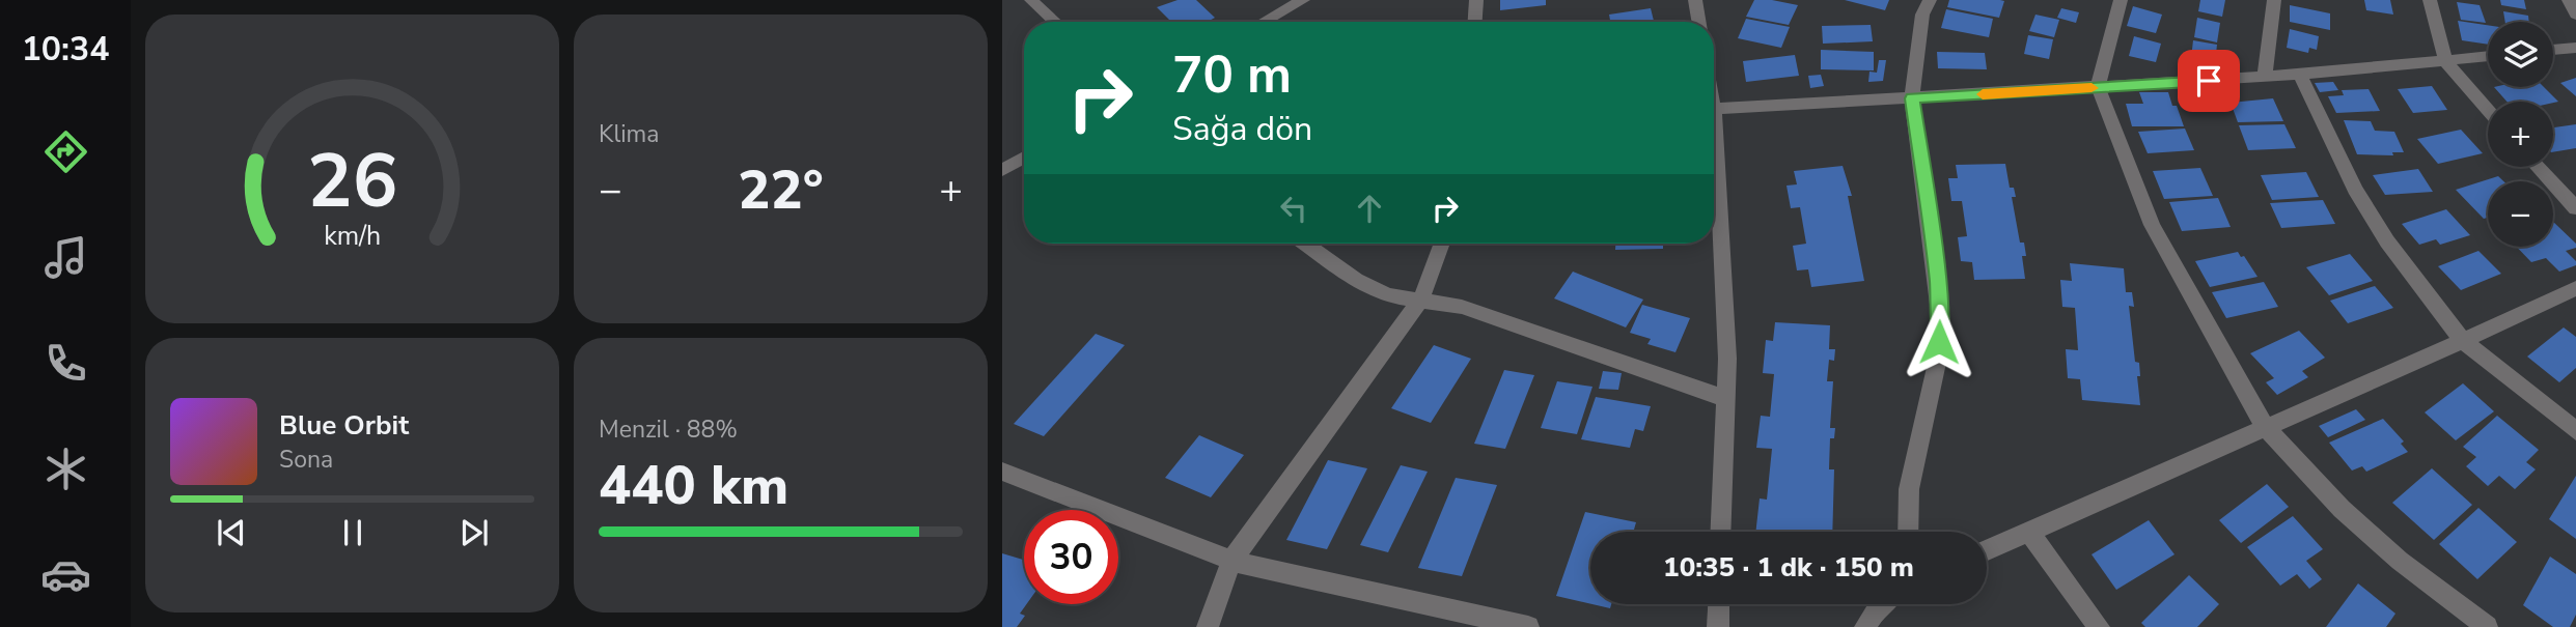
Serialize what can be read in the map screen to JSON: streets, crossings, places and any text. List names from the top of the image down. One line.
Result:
{"page":{"tabs":"10:34","tile":["Klima",["Menzil · 88%","440 km"]],"map_buttons":["+","−"],"turn":["70 m","Sağa dön"],"heat":["−","22°","+"],"song":["Blue Orbit","Sona"],"limit":"30","trip":"10:35 · 1 dk · 150 m","gauge":["26","km/h"]}}
